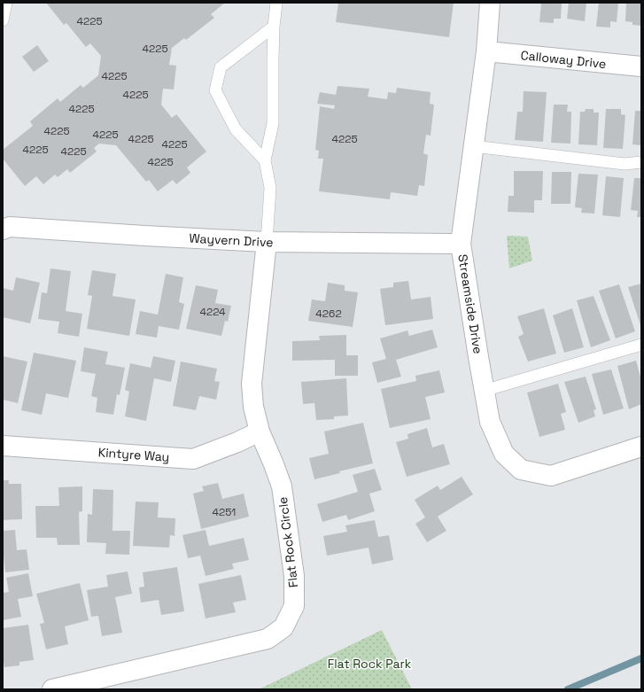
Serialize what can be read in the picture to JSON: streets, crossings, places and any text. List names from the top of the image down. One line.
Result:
{"streets":{"street":["Calloway Drive","Wayvern Drive","Streamside Drive","Kintyre Way","Flat Rock Circle"]},"crossings":[["Calloway Drive","Streamside Drive"],["Wayvern Drive","Streamside Drive"],["Wayvern Drive","Flat Rock Circle"],["Kintyre Way","Flat Rock Circle"]],"parks":["Flat Rock Park"],"house_numbers":["4225","4225","4225","4225","4225","4225","4225","4225","4225","4225","4225","4225","4225","4224","4262","4251"]}
